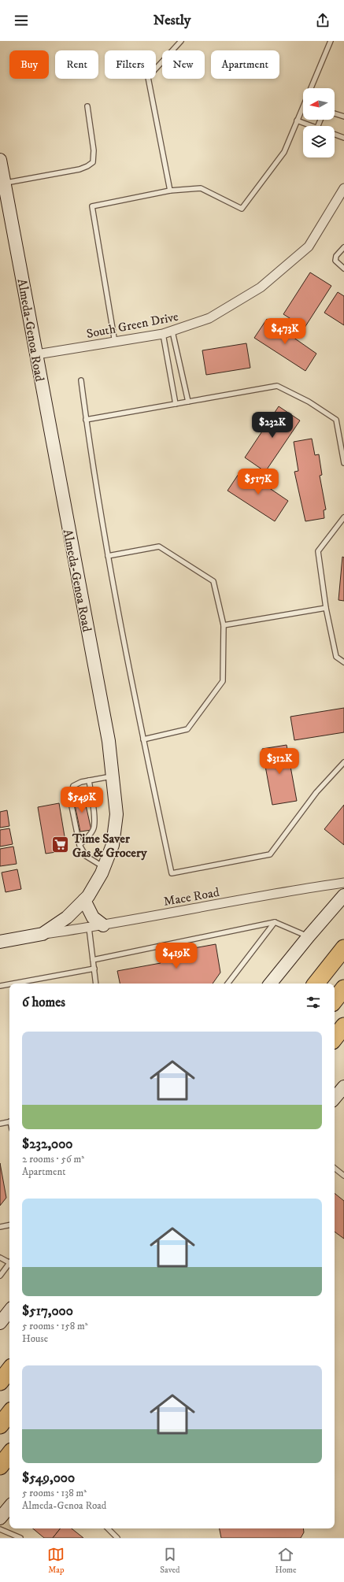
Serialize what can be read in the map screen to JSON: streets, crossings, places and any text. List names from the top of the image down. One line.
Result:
{"streets":{"street":["South Green Drive","Almeda-Genoa Road","Mace Road"]},"crossings":[["South Green Drive","Almeda-Genoa Road"],["Almeda-Genoa Road","Mace Road"]],"places":{"supermarket":["Time Saver Gas & Grocery"]},"north":"left","page":{"header":"Nestly","chip":["Buy","Rent","Filters","New","Apartment"],"price":["$473K","$232K","$517K","$312K","$549K","$419K"],"heading":"6 homes","list":[{"name":"$232,000","note":"2 rooms · 56 m² · Apartment"},{"name":"$517,000","note":"5 rooms · 158 m² · House"},{"name":"$549,000","note":"5 rooms · 138 m² · Almeda-Genoa Road"}],"tabs":["Map","Saved","Home"]}}
